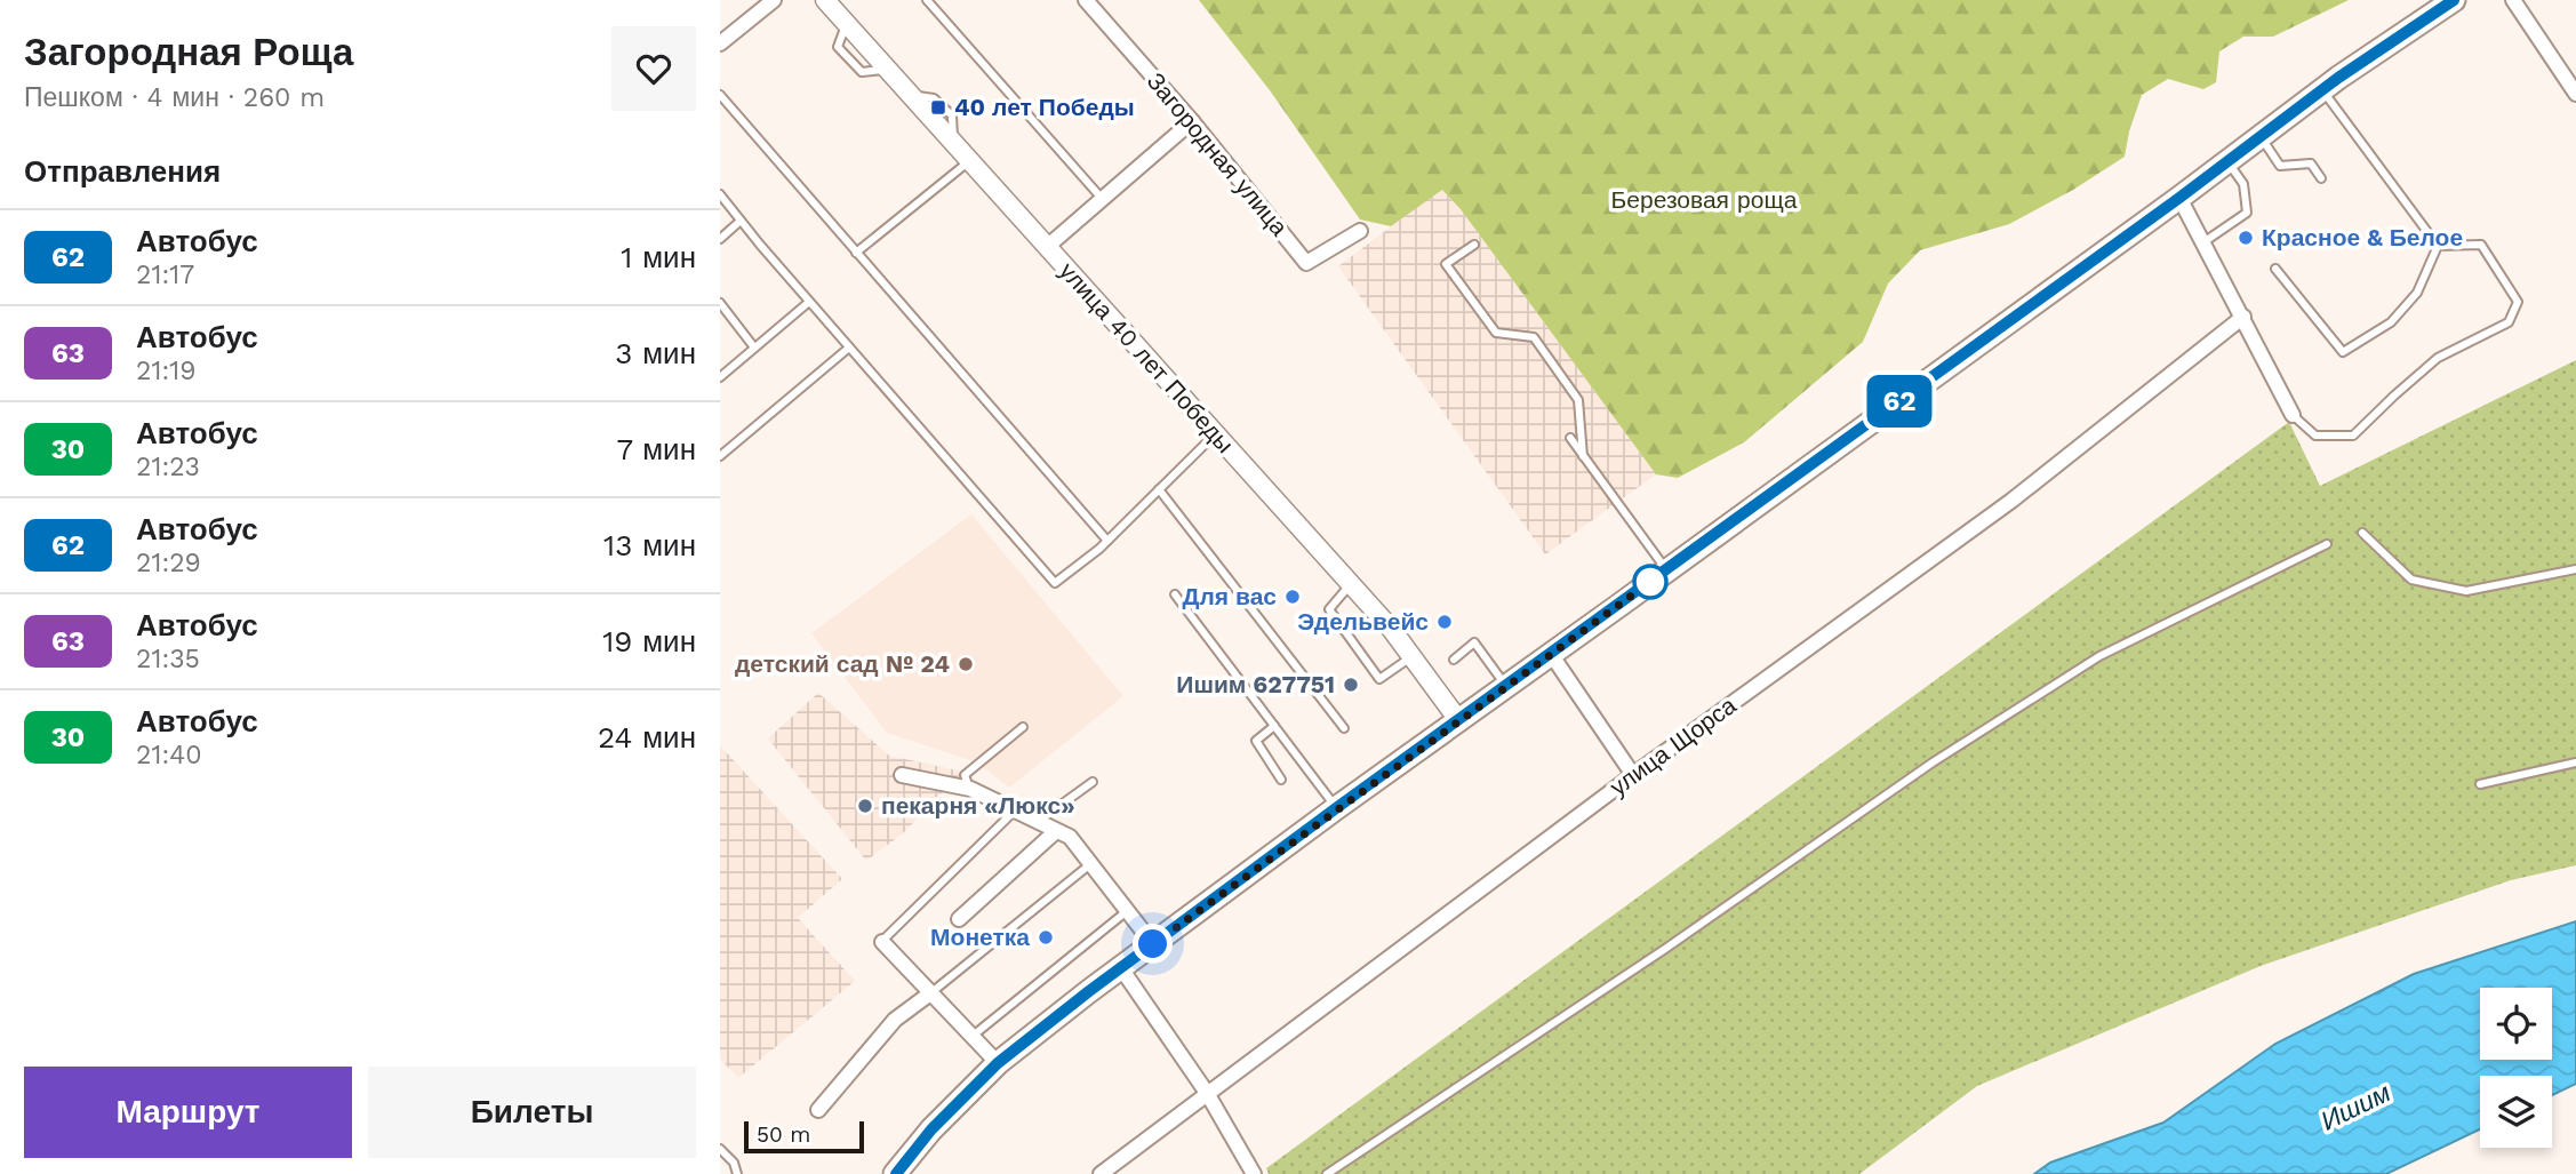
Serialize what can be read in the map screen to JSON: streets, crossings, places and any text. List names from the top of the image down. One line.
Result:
{"streets":{"street":["Загородная улица","улица 40 лет Победы","улица Щорса"]},"water":["Ишим"],"parks":["Березовая роща"],"places":{"transit":["40 лет Победы"],"other":["Красное & Белое","Для вас","Эдельвейс","детский сад № 24","Ишим 627751","пекарня «Люкс»","Монетка"]},"lines":["bus line 62"],"scale_bar":"50 m","page":{"heading":[["Загородная Роща","Пешком · 4 мин · 260 m"],"Отправления"],"on_map":"62","list":[{"mark":"62","name":"Автобус","note":"21:17","value":"1 мин"},{"mark":"63","name":"Автобус","note":"21:19","value":"3 мин"},{"mark":"30","name":"Автобус","note":"21:23","value":"7 мин"},{"mark":"62","name":"Автобус","note":"21:29","value":"13 мин"},{"mark":"63","name":"Автобус","note":"21:35","value":"19 мин"},{"mark":"30","name":"Автобус","note":"21:40","value":"24 мин"}],"buttons":["Маршрут","Билеты"],"scale":"50 m"}}
